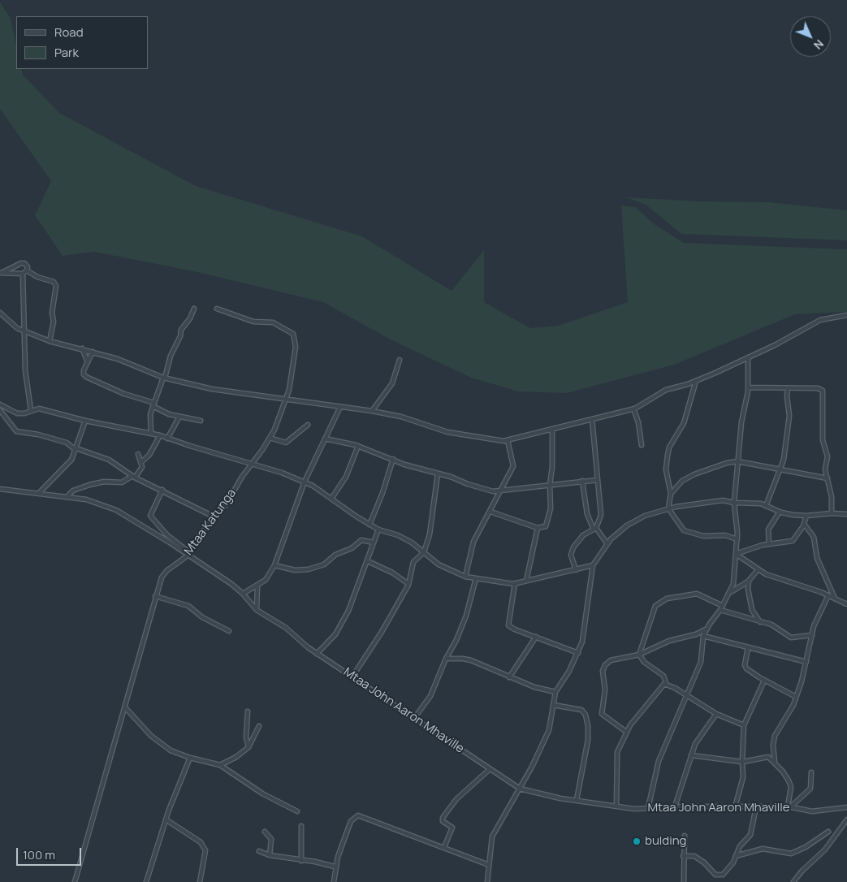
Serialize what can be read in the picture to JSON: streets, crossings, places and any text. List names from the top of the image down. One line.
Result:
{"streets":{"street":["Mtaa Katunga","Mtaa John Aaron Mhaville"]},"crossings":[["Mtaa Katunga","Mtaa John Aaron Mhaville"]],"places":["bulding"],"legend":["Road","Park"],"scale_bar":"100 m","north":"bottom right"}
